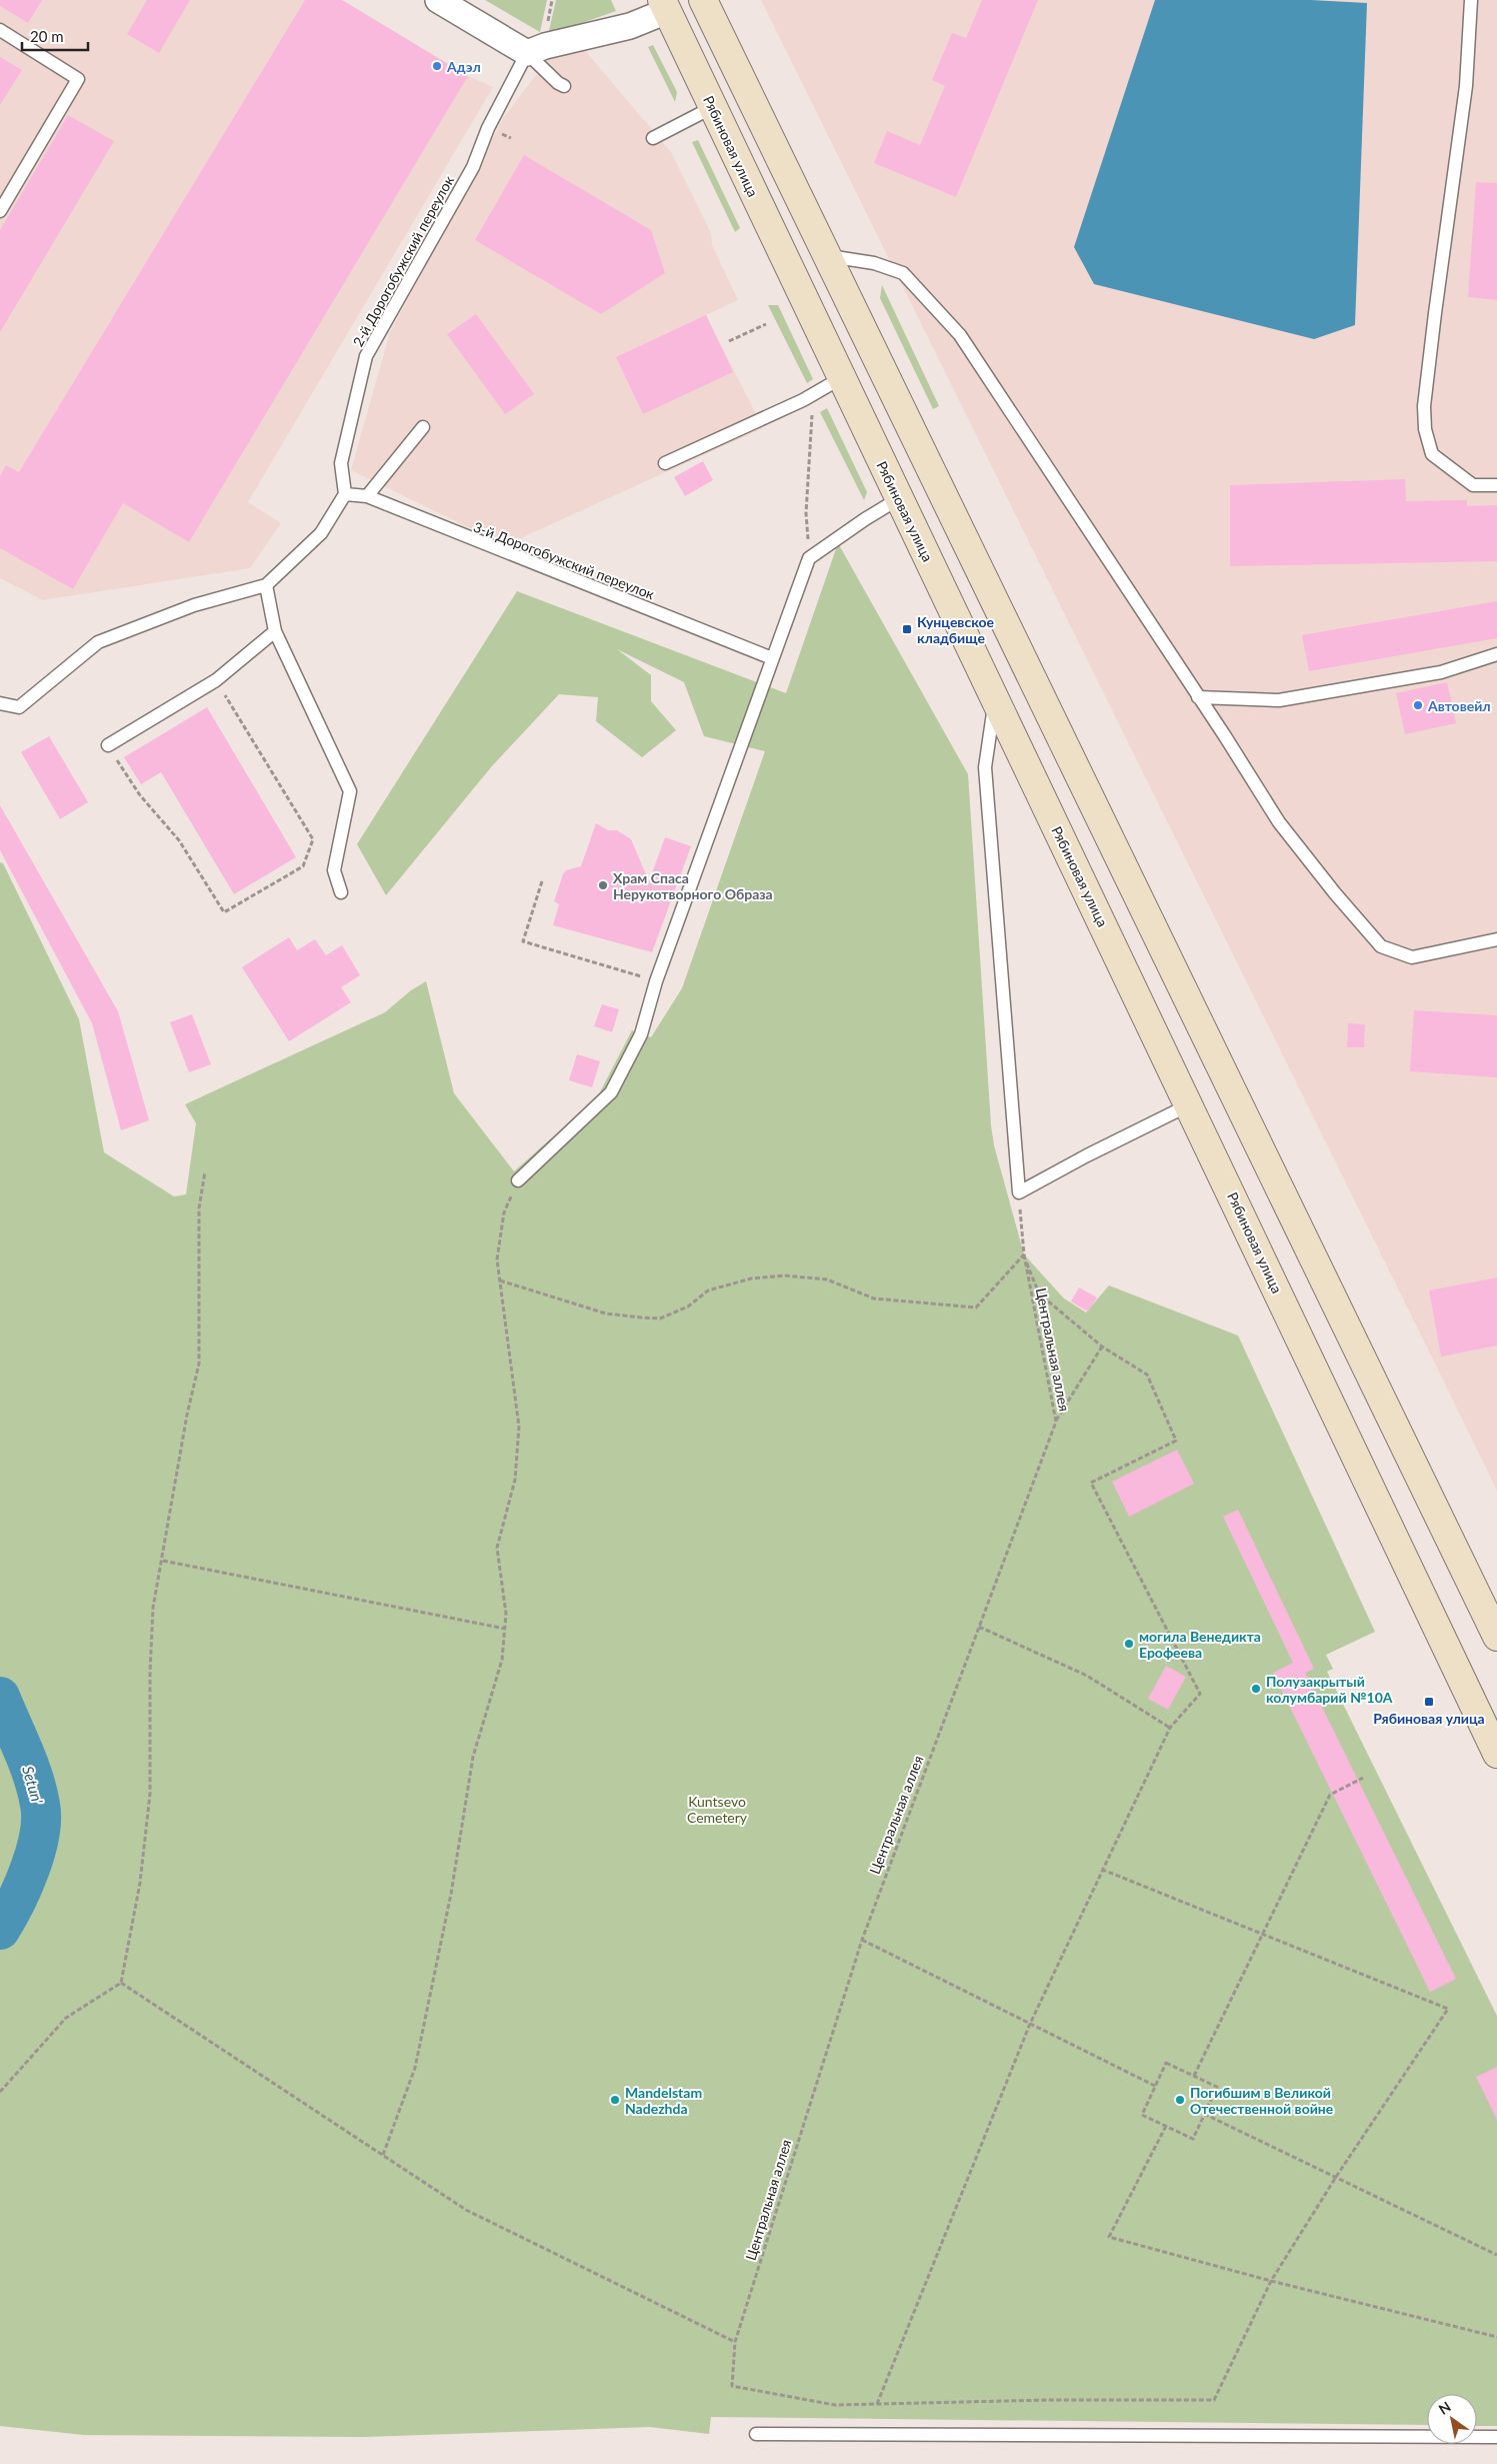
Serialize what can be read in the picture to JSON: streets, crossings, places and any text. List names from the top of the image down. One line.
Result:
{"streets":{"main road":["Рябиновая улица"],"lane":["2-й Дорогобужский переулок","3-й Дорогобужский переулок"],"path":["Центральная аллея"]},"crossings":[["2-й Дорогобужский переулок","3-й Дорогобужский переулок"]],"water":["Setun'"],"parks":["Kuntsevo Cemetery"],"places":{"other":["Адэл","Автовейл","Храм Спаса Нерукотворного Образа","могила Венедикта Ерофеева","Полузакрытый колумбарий №10А","Mandelstam Nadezhda","Погибшим в Великой Отечественной войне"],"transit":["Кунцевское кладбище","Рябиновая улица"]},"scale_bar":"20 m","north":"top left"}
